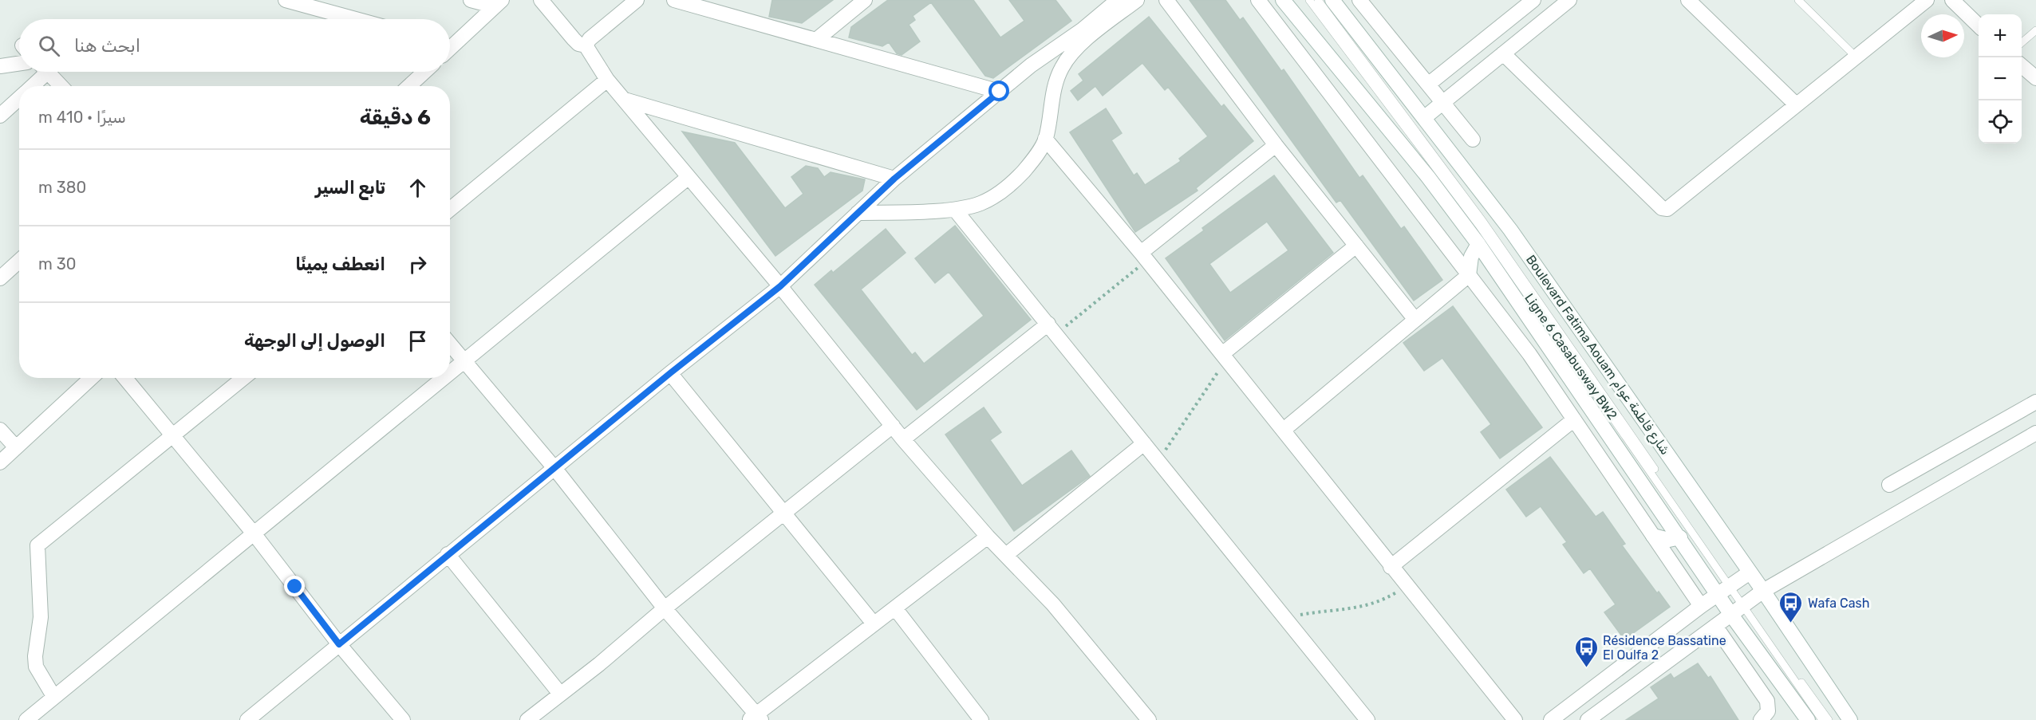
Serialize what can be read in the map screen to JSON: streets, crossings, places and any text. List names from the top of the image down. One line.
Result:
{"streets":{"street":["Boulevard Fatima Aouam شارع فاطمة عوام"],"lane":["Ligne 6 Casabusway BW2"]},"places":{"bus stop":["Wafa Cash","Résidence Bassatine El Oulfa 2"]},"north":"right","page":{"map_buttons":["+","−"],"search":"ابحث هنا","heading":["6 دقيقة","سيرًا · 410 m"],"list":[["تابع السير","380 m"],["انعطف يمينًا","30 m"],"الوصول إلى الوجهة"]}}
